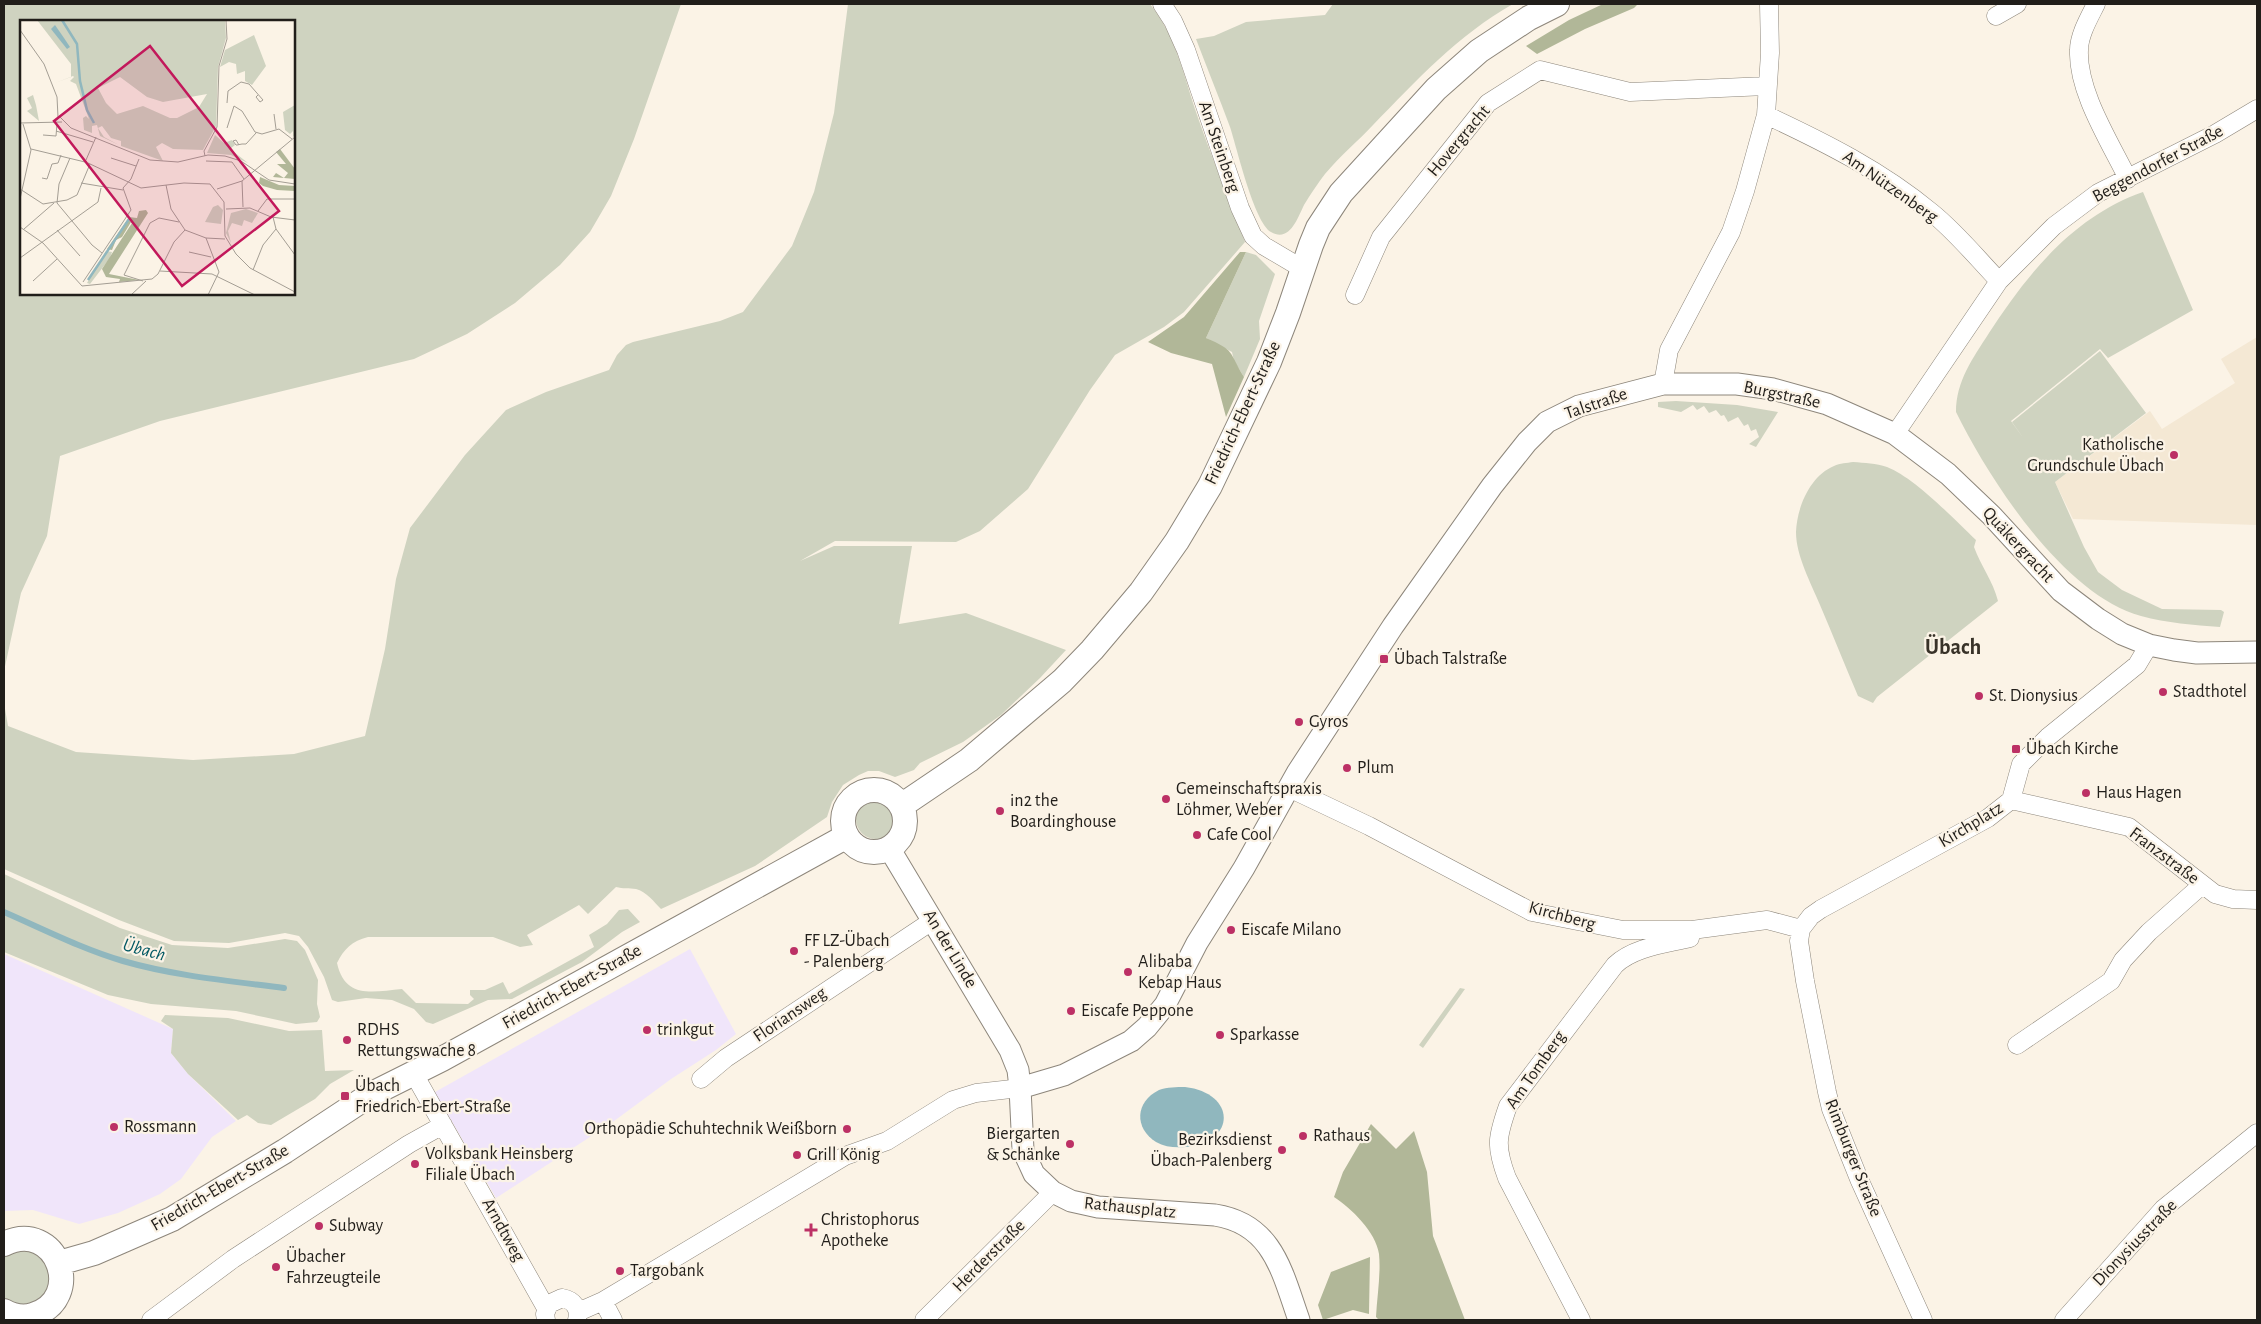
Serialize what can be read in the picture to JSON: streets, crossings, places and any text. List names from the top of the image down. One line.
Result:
{"streets":{"main road":["Friedrich-Ebert-Straße"],"street":["Hovergracht","Am Steinberg","Beggendorfer Straße","Am Nützenberg","Burgstraße","Talstraße","Quäkergracht","Kirchplatz","Franzstraße","Kirchberg","An der Linde","Floriansweg","Am Tomberg","Rimburger Straße","Rathausplatz","Arndtweg","Dionysiusstraße","Herderstraße"]},"crossings":[["Am Steinberg","Friedrich-Ebert-Straße"],["Beggendorfer Straße","Am Nützenberg"],["Beggendorfer Straße","Burgstraße"],["Beggendorfer Straße","Quäkergracht"],["Burgstraße","Talstraße"],["Burgstraße","Quäkergracht"],["Talstraße","Kirchberg"],["Talstraße","Rathausplatz"],["Friedrich-Ebert-Straße","An der Linde"],["Friedrich-Ebert-Straße","Arndtweg"],["Quäkergracht","Kirchplatz"],["Kirchplatz","Franzstraße"],["Kirchplatz","Kirchberg"],["Kirchplatz","Rimburger Straße"],["Kirchberg","Am Tomberg"],["Kirchberg","Rimburger Straße"],["An der Linde","Floriansweg"],["An der Linde","Rathausplatz"],["Rathausplatz","Herderstraße"]],"districts":["Übach"],"water":["Übach"],"places":{"other":["Katholische Grundschule Übach","Stadthotel","St. Dionysius","Gyros","Plum","Haus Hagen","Gemeinschaftspraxis Löhmer, Weber","in2 the Boardinghouse","Cafe Cool","Eiscafe Milano","FF LZ-Übach - Palenberg","Alibaba Kebap Haus","Eiscafe Peppone","trinkgut","Sparkasse","RDHS Rettungswache 8","Rossmann","Orthopädie Schuhtechnik Weißborn","Rathaus","Biergarten & Schänke","Bezirksdienst Übach-Palenberg","Grill König","Volksbank Heinsberg Filiale Übach","Subway","Übacher Fahrzeugteile","Targobank"],"transit":["Übach Talstraße","Übach Kirche","Übach Friedrich-Ebert-Straße"],"health":["Christophorus Apotheke"]}}
